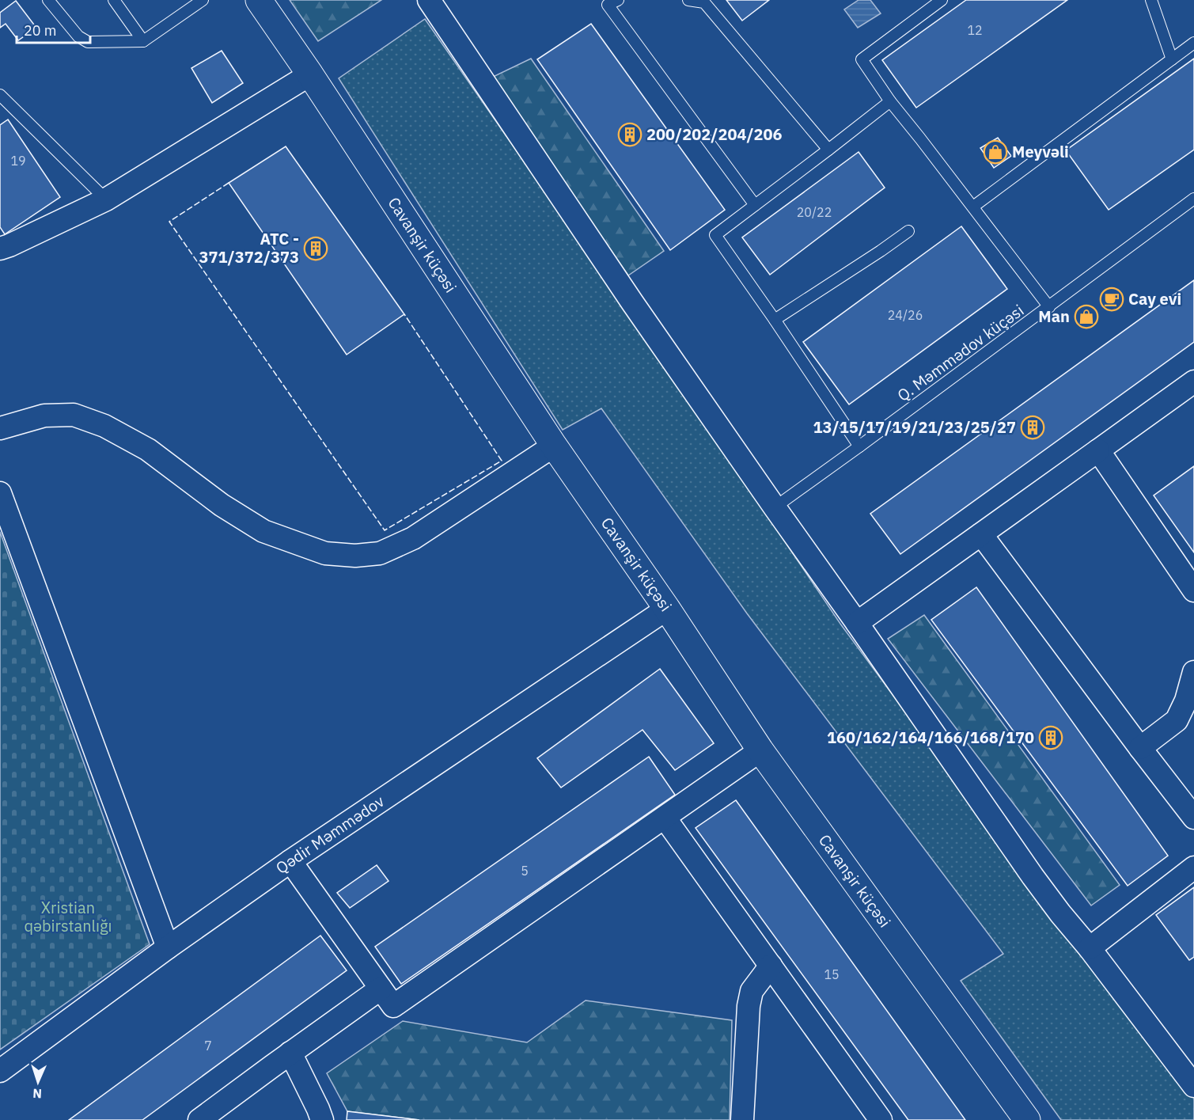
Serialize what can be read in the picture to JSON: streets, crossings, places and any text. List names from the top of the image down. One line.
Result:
{"streets":{"street":["Cavanşir küçəsi","Qədir Məmmədov"],"lane":["Q. Məmmədov küçəsi"]},"crossings":[["Cavanşir küçəsi","Qədir Məmmədov"]],"parks":["Xristian qəbirstanlığı"],"places":{"building":["200/202/204/206","ATC - 371/372/373","13/15/17/19/21/23/25/27","160/162/164/166/168/170"],"shop":["Meyvəli","Man"],"cafe":["Cay evi"]},"house_numbers":["12","19","20/22","24/26","5","15","7"],"scale_bar":"20 m","north":"bottom"}
